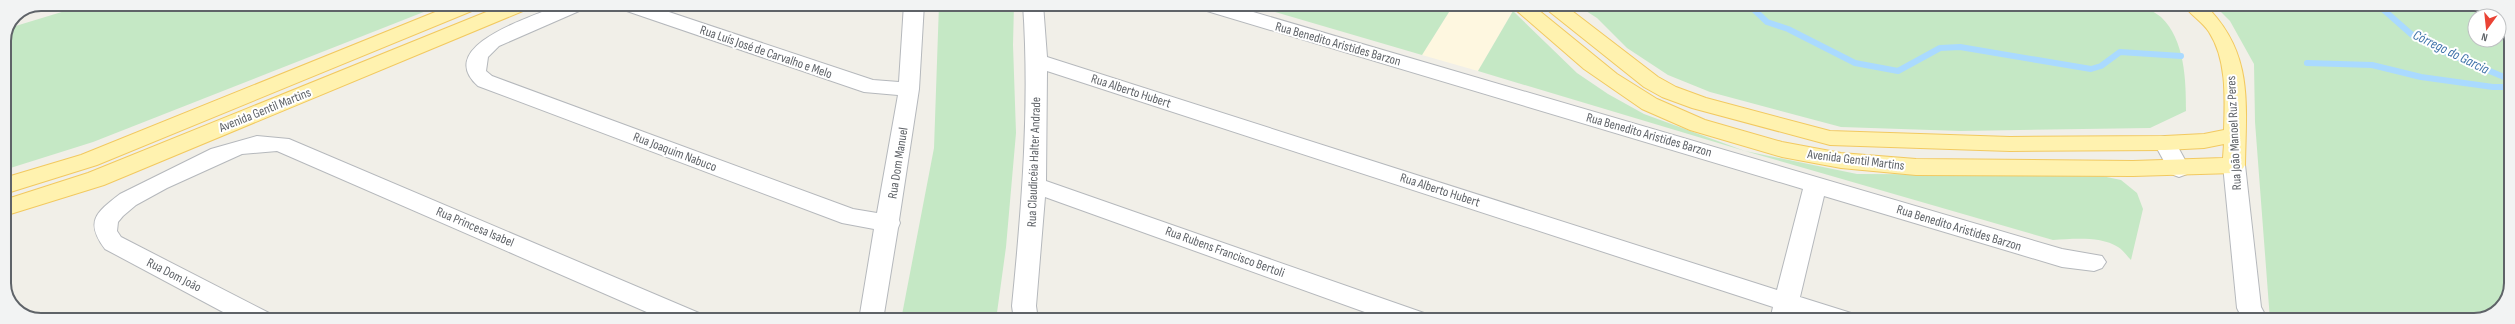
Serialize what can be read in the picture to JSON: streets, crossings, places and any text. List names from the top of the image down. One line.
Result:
{"streets":{"main road":["Avenida Gentil Martins","Rua João Manoel Ruz Peres"],"street":["Rua Benedito Aristides Barzon","Rua Luís José de Carvalho e Melo","Rua Alberto Hubert","Rua Joaquim Nabuco","Rua Claudicéia Halter Andrade","Rua Dom Manuel","Rua Princesa Isabel","Rua Rubens Francisco Bertoli","Rua Dom João"]},"crossings":[["Rua Luís José de Carvalho e Melo","Rua Dom Manuel"],["Rua Alberto Hubert","Rua Claudicéia Halter Andrade"],["Avenida Gentil Martins","Rua João Manoel Ruz Peres"],["Rua Joaquim Nabuco","Rua Dom Manuel"],["Rua Claudicéia Halter Andrade","Rua Rubens Francisco Bertoli"],["Rua Princesa Isabel","Rua Dom João"]],"water":["Córrego do Garcia"],"north":"bottom"}
